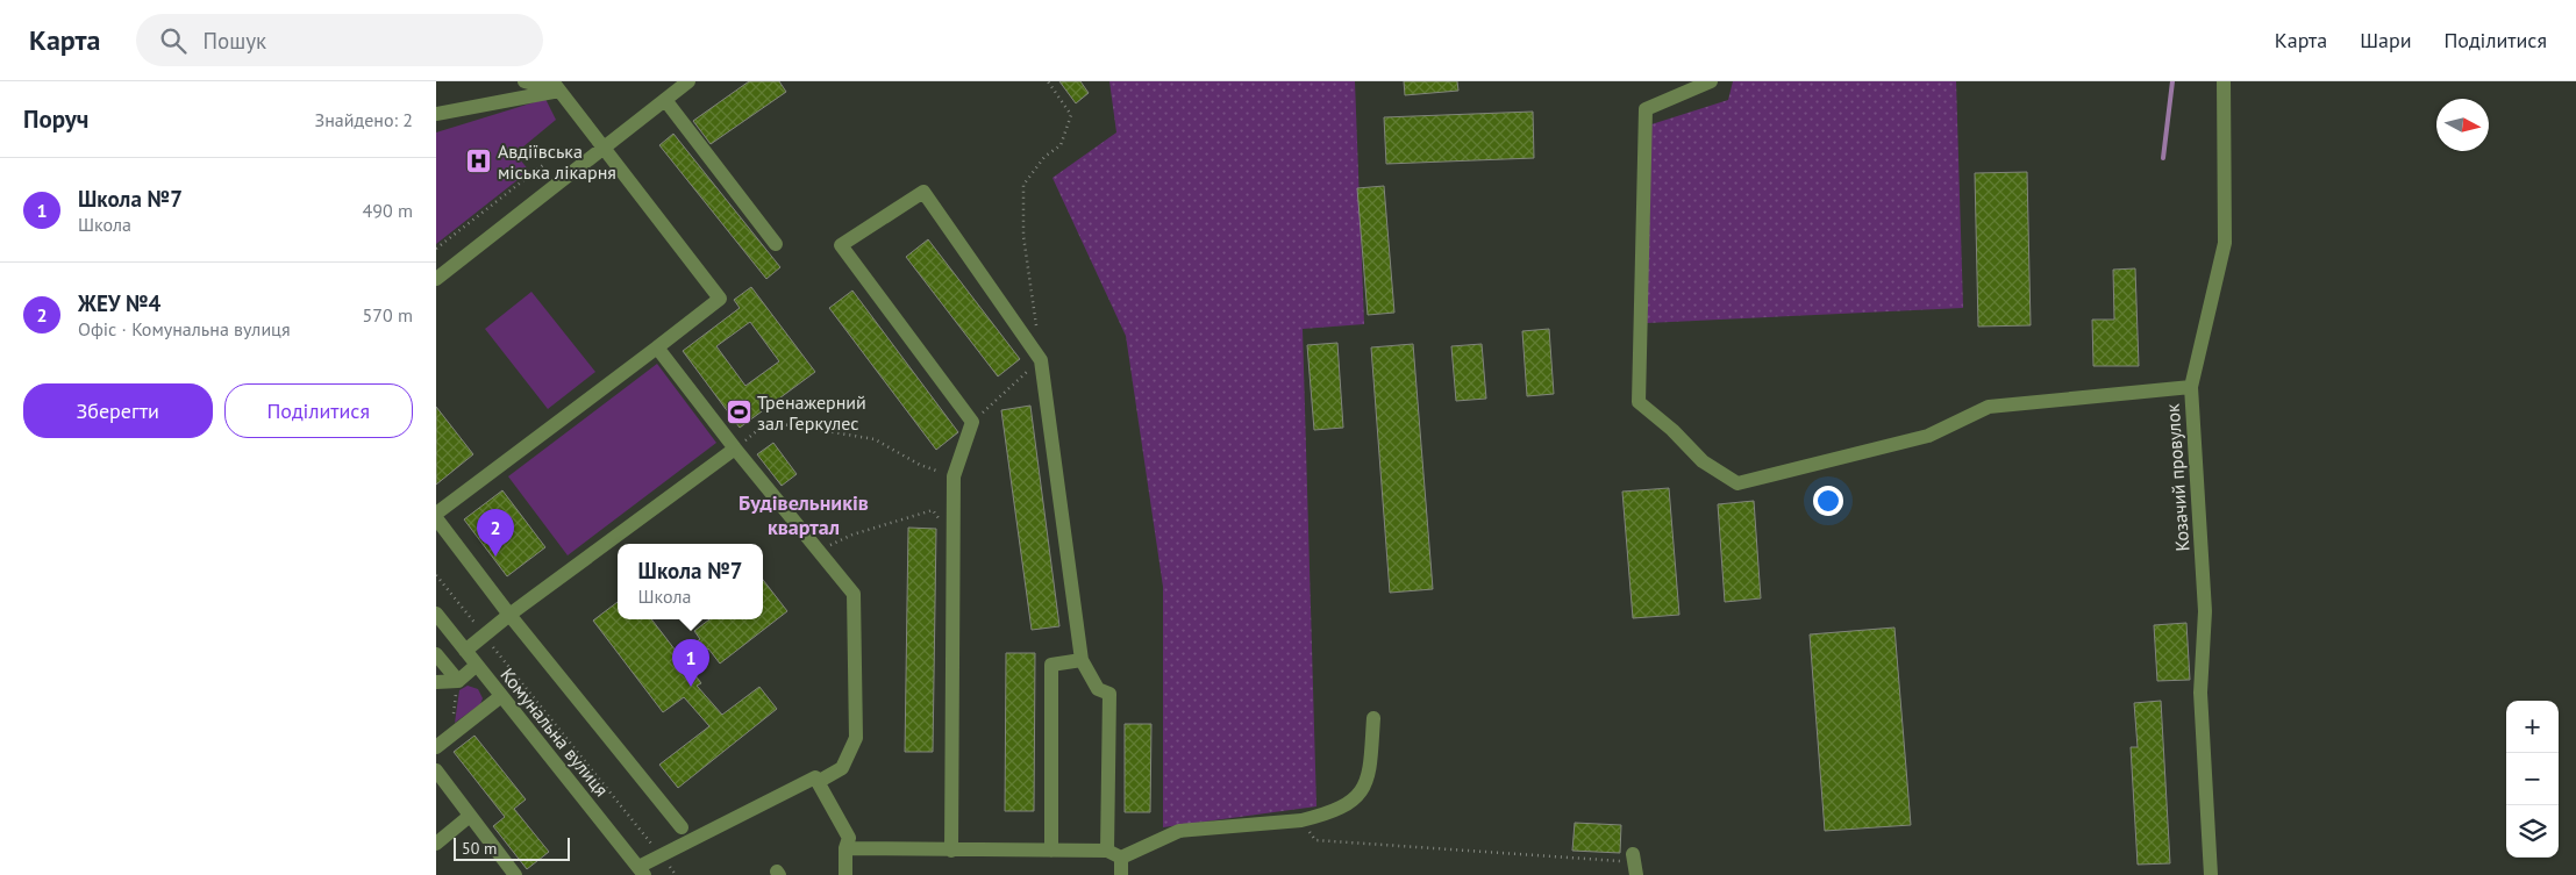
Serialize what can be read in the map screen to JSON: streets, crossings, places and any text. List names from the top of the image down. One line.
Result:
{"streets":{"street":["Козачий провулок","Комунальна вулиця"]},"districts":["Будівельників квартал"],"places":{"hospital":["Авдіївська міська лікарня"],"sports":["Тренажерний зал Геркулес"]},"scale_bar":"50 m","north":"right","page":{"header":"Карта","search":"Пошук","nav":["Карта","Шари","Поділитися"],"heading":["Поруч","Знайдено: 2"],"list":[{"mark":"1","name":"Школа №7","note":"Школа","value":"490 m"},{"mark":"2","name":"ЖЕУ №4","note":"Офіс · Комунальна вулиця","value":"570 m"}],"buttons":["Зберегти","Поділитися"],"pins":["2","1"],"popup":["Школа №7","Школа"],"map_buttons":["+","−"],"scale":"50 m"}}
